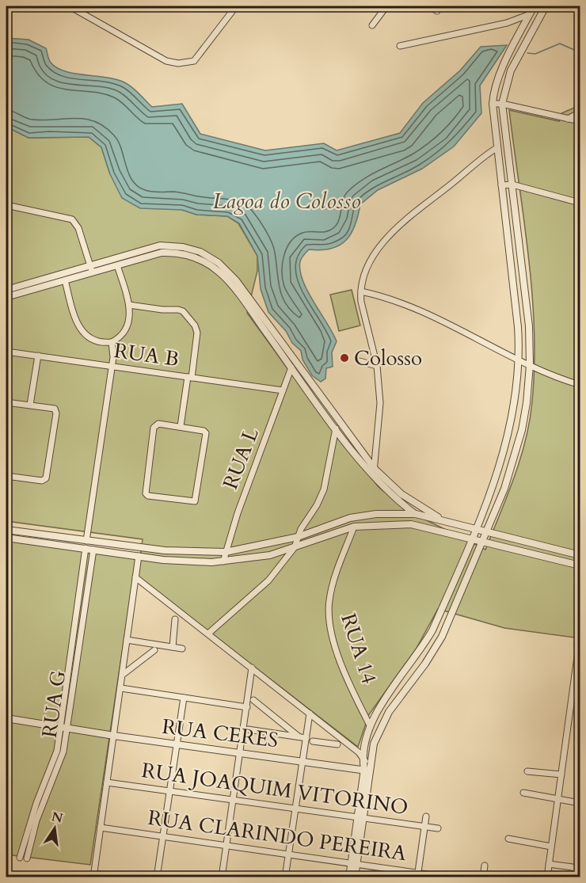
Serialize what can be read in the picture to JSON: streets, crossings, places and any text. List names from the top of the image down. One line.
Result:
{"streets":{"street":["RUA B","RUA L","RUA 14","RUA G","RUA CERES","RUA JOAQUIM VITORINO","RUA CLARINDO PEREIRA"]},"crossings":[["RUA B","RUA L"],["RUA B","RUA G"],["RUA G","RUA CERES"]],"water":["Lagoa do Colosso"],"places":["Colosso"],"north":"top"}
